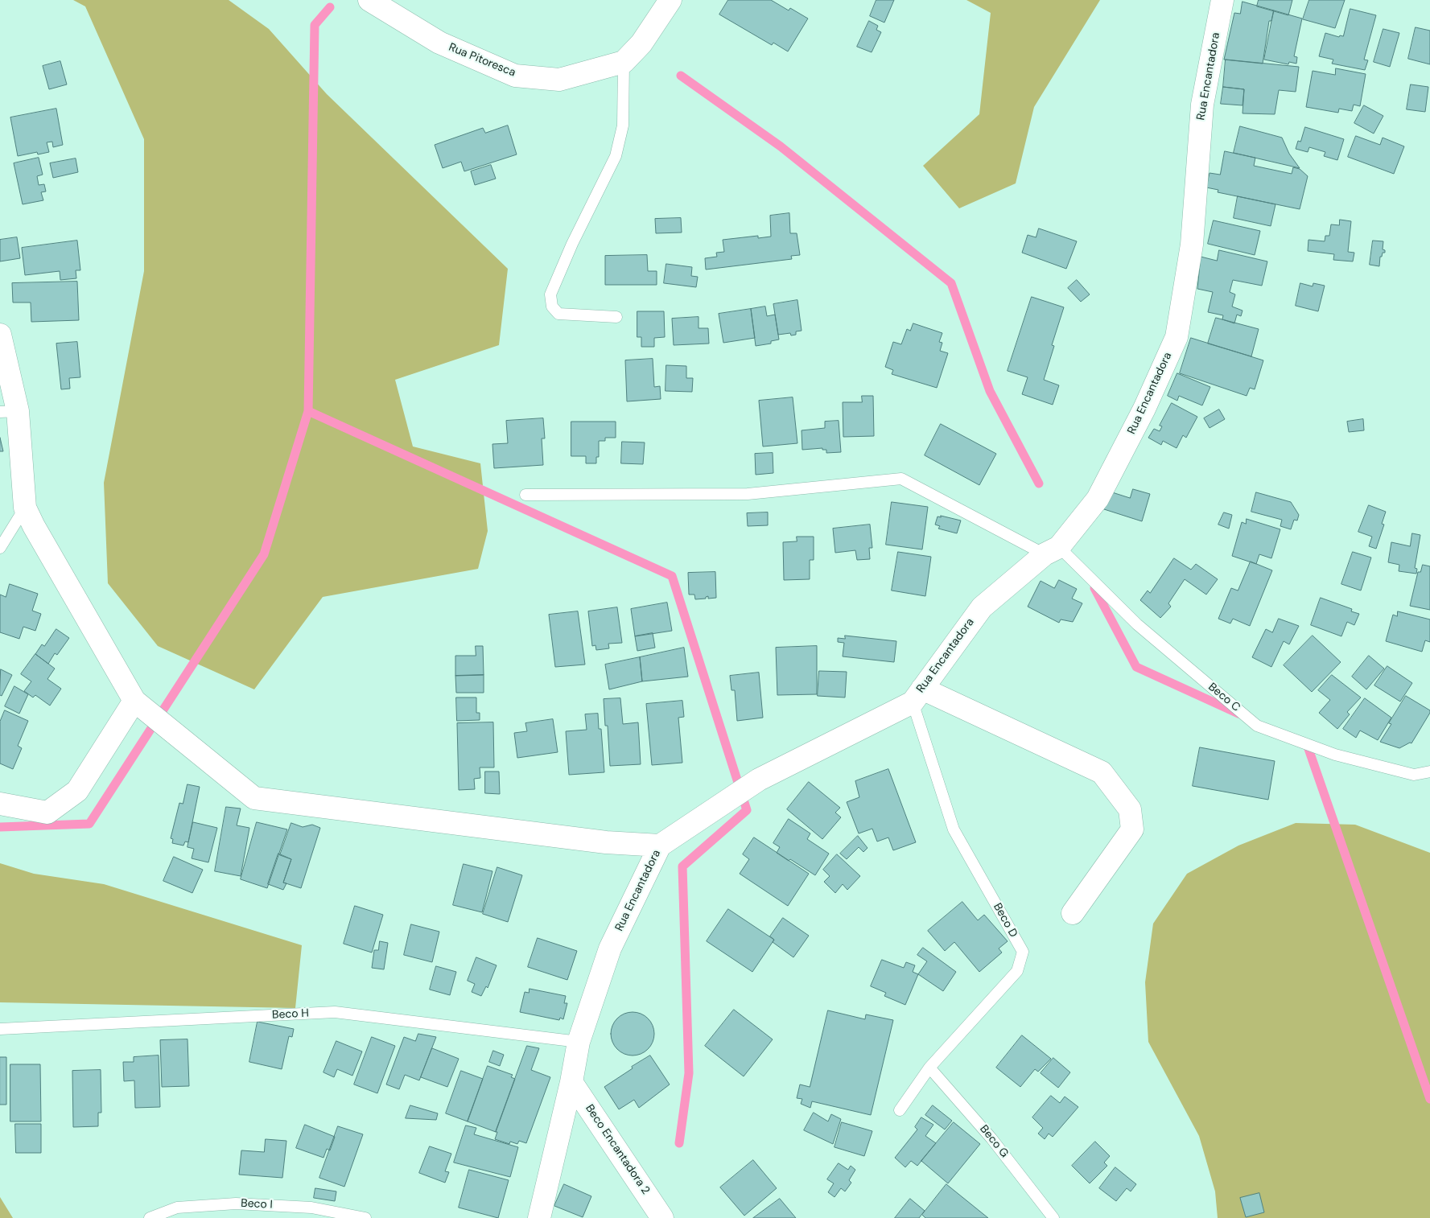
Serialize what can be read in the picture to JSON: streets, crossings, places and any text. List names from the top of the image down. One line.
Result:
{"streets":{"street":["Rua Pitoresca","Rua Encantadora","Beco Encantadora 2"],"lane":["Beco C","Beco D","Beco H","Beco G","Beco I"]},"crossings":[["Rua Encantadora","Beco C"],["Rua Encantadora","Beco D"],["Rua Encantadora","Beco H"],["Rua Encantadora","Beco Encantadora 2"],["Beco D","Beco G"]]}
